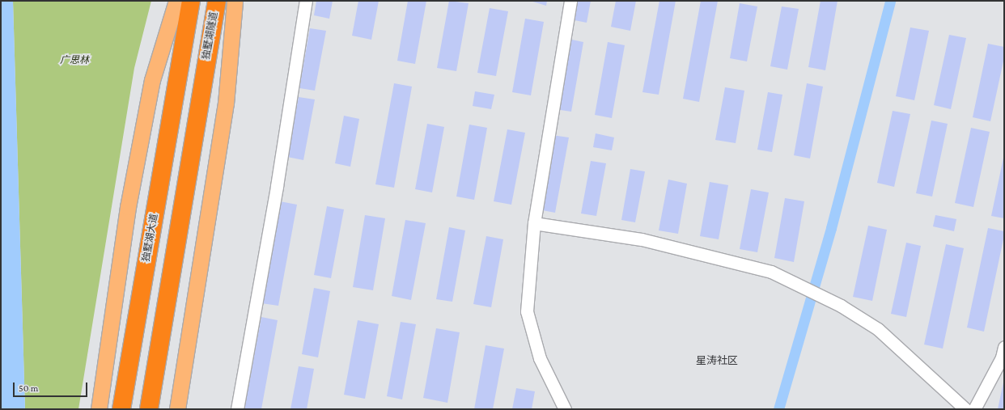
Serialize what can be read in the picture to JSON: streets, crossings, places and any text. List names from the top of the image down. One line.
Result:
{"streets":{"highway":["独墅湖隧道","独墅湖大道"]},"districts":["星涛社区"],"parks":["广思林"],"scale_bar":"50 m"}
